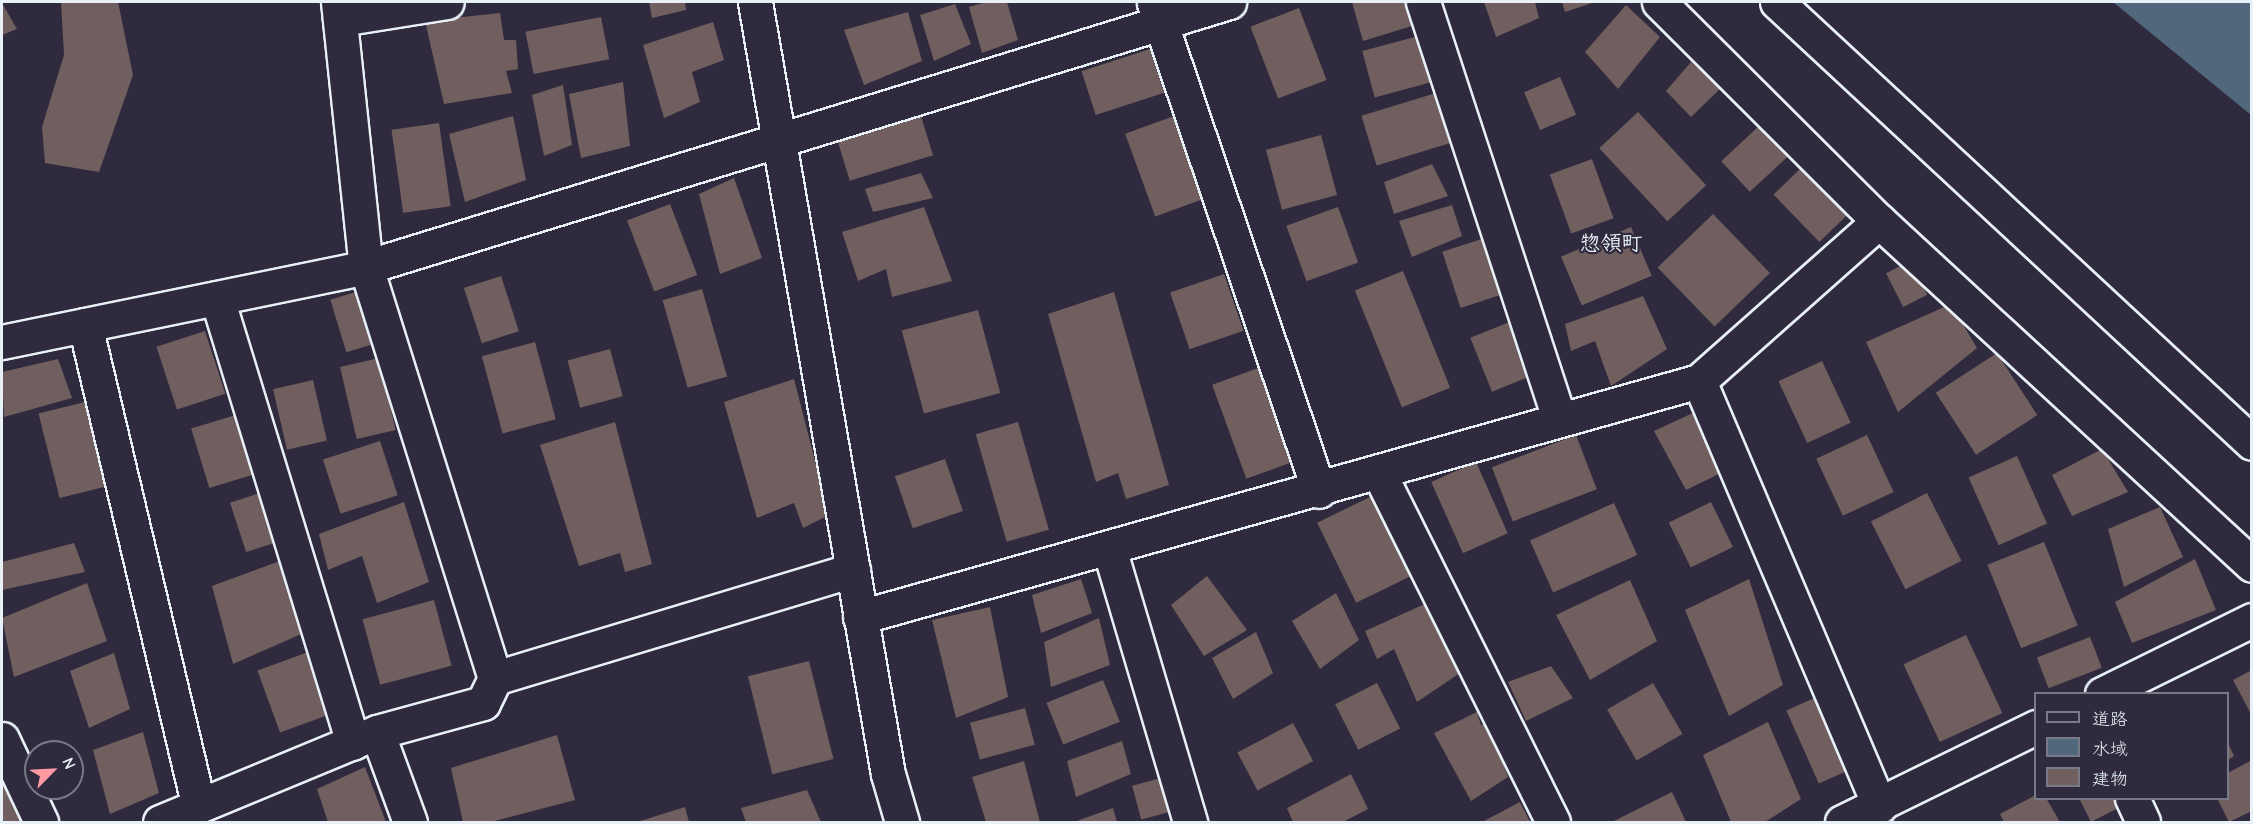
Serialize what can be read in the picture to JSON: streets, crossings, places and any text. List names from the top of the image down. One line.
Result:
{"districts":["惣領町"],"legend":["道路","水域","建物"],"north":"top right"}
